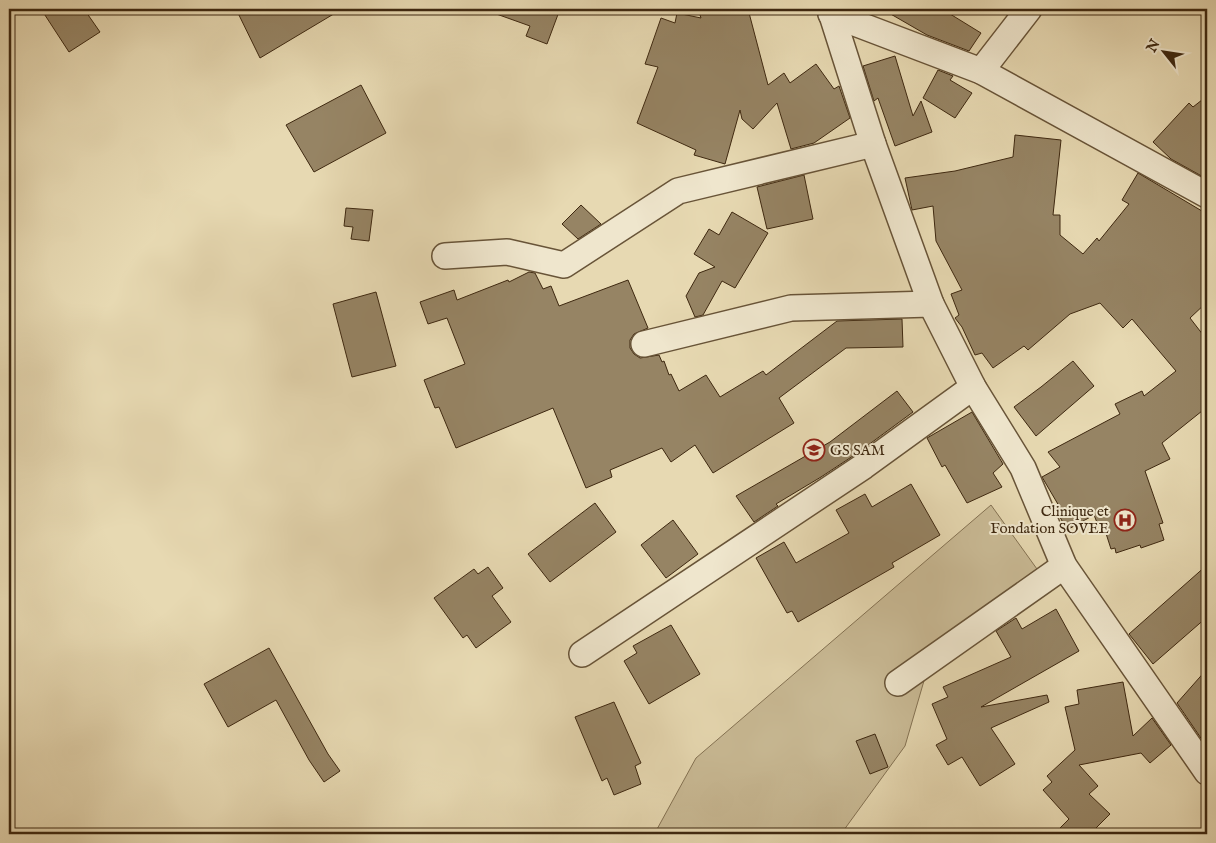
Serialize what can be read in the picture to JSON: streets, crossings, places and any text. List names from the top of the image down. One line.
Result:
{"places":{"school or university":["GS SAM"],"hospital":["Clinique et Fondation SOVEE"]},"north":"top left"}
